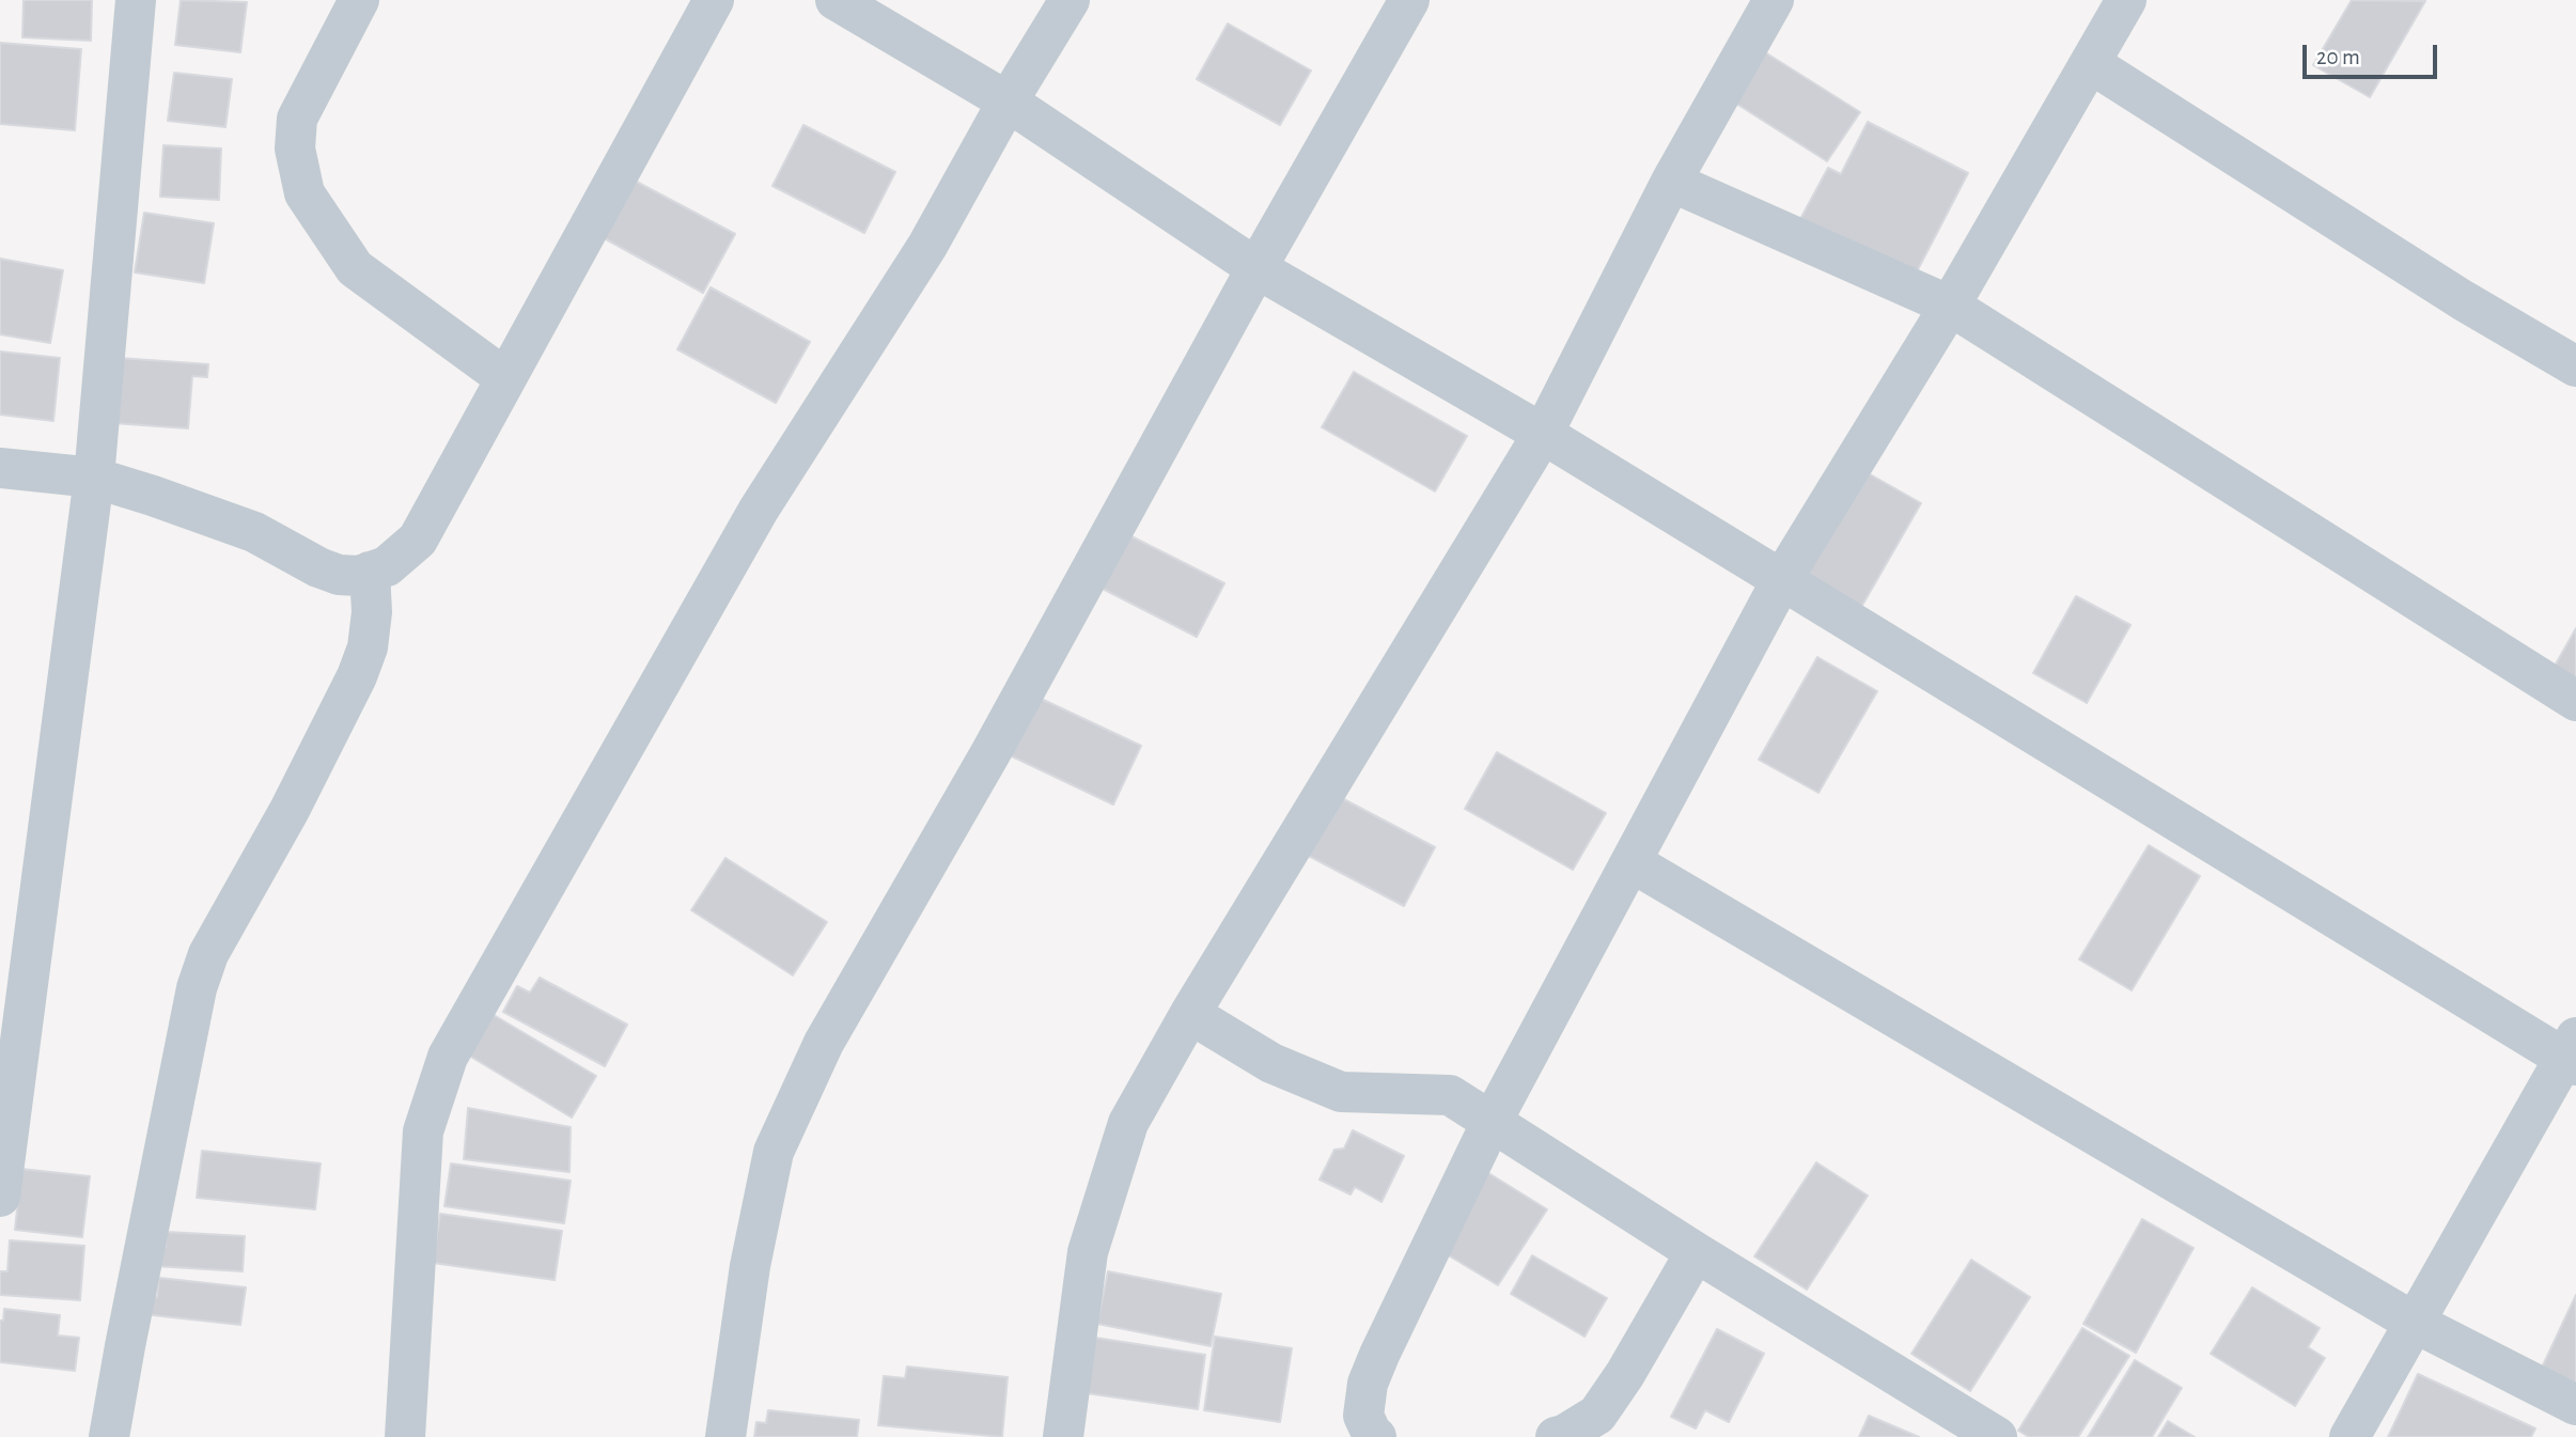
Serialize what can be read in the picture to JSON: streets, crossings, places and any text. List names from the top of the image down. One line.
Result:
{"scale_bar":"20 m"}
